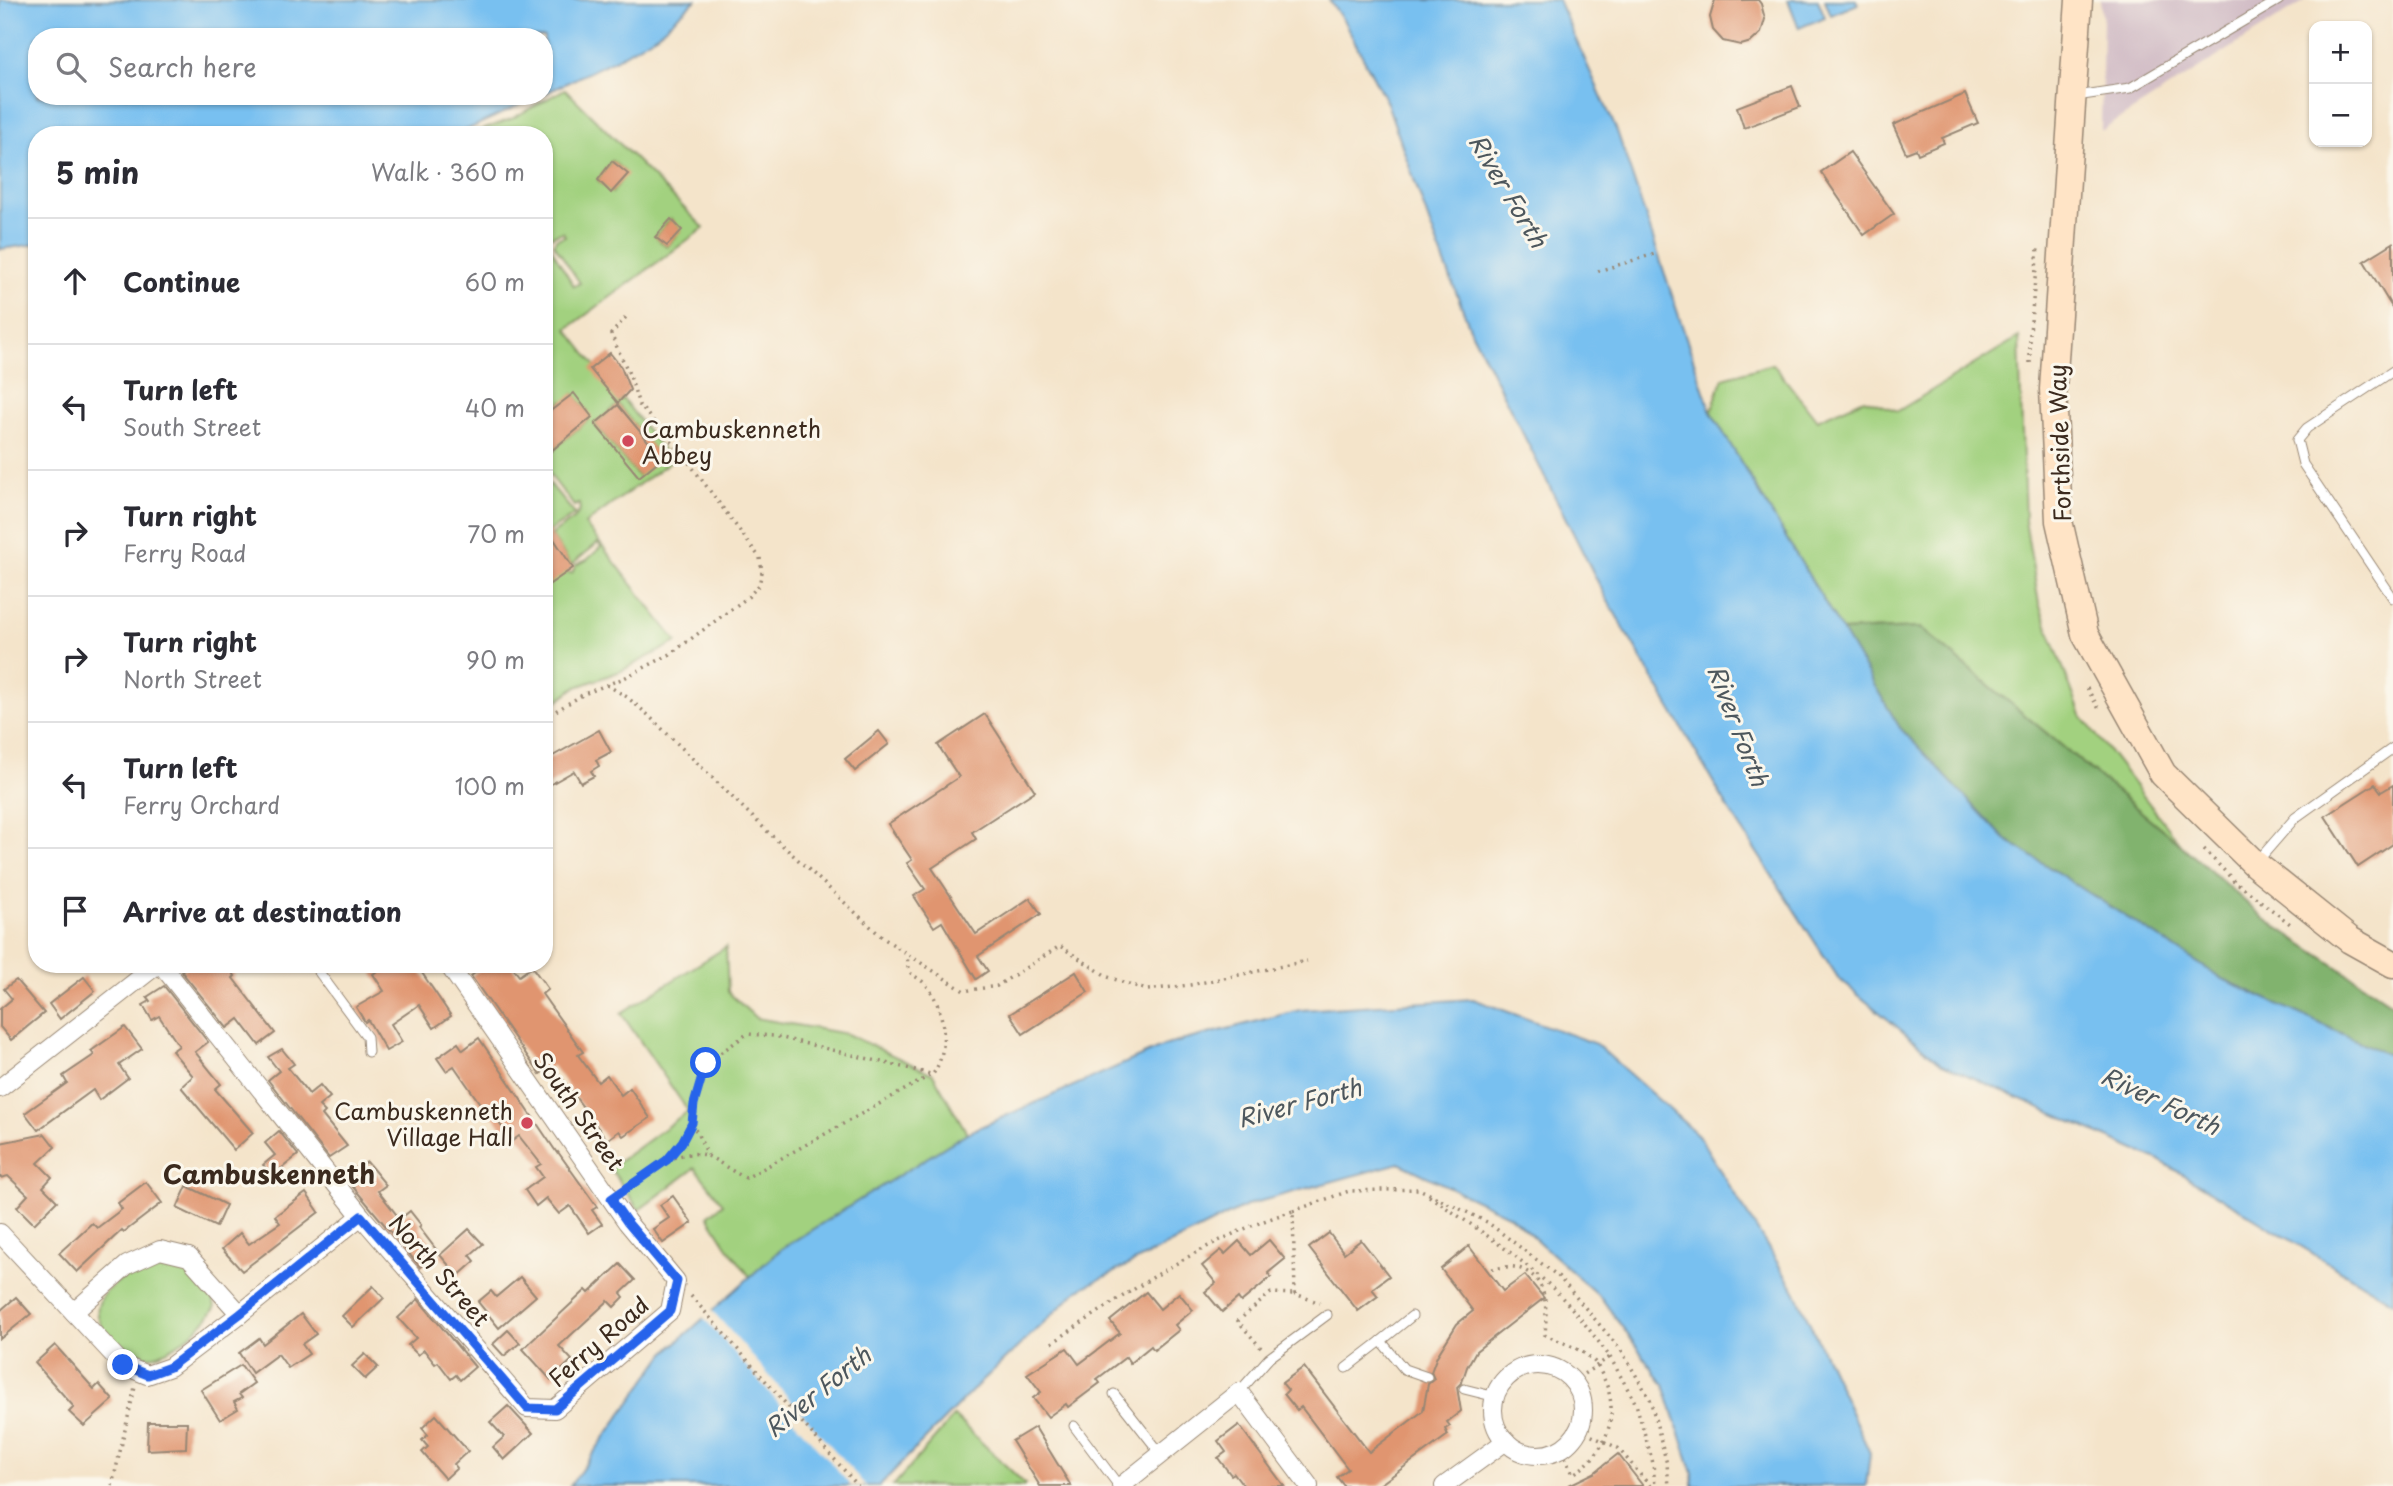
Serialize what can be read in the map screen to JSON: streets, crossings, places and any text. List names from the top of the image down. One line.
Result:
{"streets":{"street":["Forthside Way","South Street","North Street","Ferry Road"]},"crossings":[["South Street","Ferry Road"],["North Street","Ferry Road"]],"districts":["Cambuskenneth"],"water":["River Forth"],"places":["Cambuskenneth Abbey","Cambuskenneth Village Hall"],"page":{"map_buttons":["+","−"],"search":"Search here","heading":["5 min","Walk · 360 m"],"list":[["Continue","60 m"],["Turn left","South Street","40 m"],["Turn right","Ferry Road","70 m"],["Turn right","North Street","90 m"],["Turn left","Ferry Orchard","100 m"],"Arrive at destination"]}}
